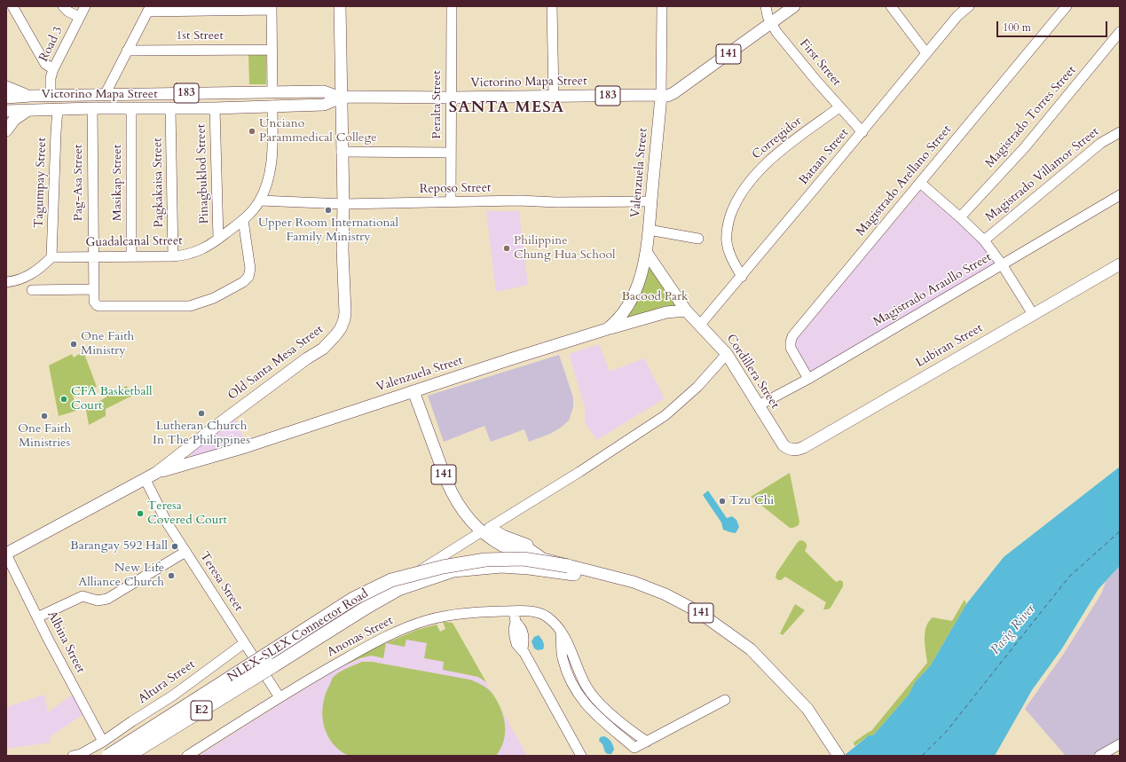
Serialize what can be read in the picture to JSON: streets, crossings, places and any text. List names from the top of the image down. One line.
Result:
{"streets":{"highway":["NLEX-SLEX Connector Road","E2"],"main road":["141","Victorino Mapa Street","183","Valenzuela Street","Lubiran Street","Old Santa Mesa Street","Cordillera Street"],"street":["1st Street","Road 3","First Street","Peralta Street","Magistrado Torres Street","Corregidor","Bataan Street","Pinagbuklod Street","Magistrado Villamor Street","Magistrado Arellano Street","Tagumpay Street","Pag-Asa Street","Masikap Street","Pagkakaisa Street","Reposo Street","Guadalcanal Street","Magistrado Araullo Street","Teresa Street","Anonas Street","Albina Street","Altura Street"]},"crossings":[["Road 3","Victorino Mapa Street"],["141","Valenzuela Street"],["First Street","Victorino Mapa Street"],["First Street","Corregidor"],["First Street","Bataan Street"],["Victorino Mapa Street","Peralta Street"],["Victorino Mapa Street","Valenzuela Street"],["Victorino Mapa Street","Pinagbuklod Street"],["Victorino Mapa Street","Tagumpay Street"],["Victorino Mapa Street","Pag-Asa Street"],["Victorino Mapa Street","Masikap Street"],["Victorino Mapa Street","Pagkakaisa Street"],["Victorino Mapa Street","Guadalcanal Street"],["Victorino Mapa Street","Old Santa Mesa Street"],["Peralta Street","Reposo Street"],["Corregidor","Bataan Street"],["Bataan Street","Cordillera Street"],["Valenzuela Street","Reposo Street"],["Valenzuela Street","Old Santa Mesa Street"],["Pinagbuklod Street","Guadalcanal Street"],["Magistrado Arellano Street","Magistrado Araullo Street"],["Tagumpay Street","Guadalcanal Street"],["Pag-Asa Street","Guadalcanal Street"],["Masikap Street","Guadalcanal Street"],["Pagkakaisa Street","Guadalcanal Street"],["Reposo Street","Guadalcanal Street"],["Reposo Street","Old Santa Mesa Street"],["Magistrado Araullo Street","Cordillera Street"],["Lubiran Street","Cordillera Street"],["Old Santa Mesa Street","Teresa Street"],["Old Santa Mesa Street","Albina Street"],["Teresa Street","Anonas Street"],["Teresa Street","Altura Street"],["Albina Street","Altura Street"]],"districts":["SANTA MESA"],"water":["Pasig River"],"parks":["Bacood Park"],"places":["Unciano Parammedical College","Upper Room International Family Ministry","Philippine Chung Hua School","One Faith Ministry","CFA Basketball Court","Lutheran Church In The Philippines","One Faith Ministries","Tzu Chi","Teresa Covered Court","Barangay 592 Hall","New Life Alliance Church"],"scale_bar":"100 m"}
